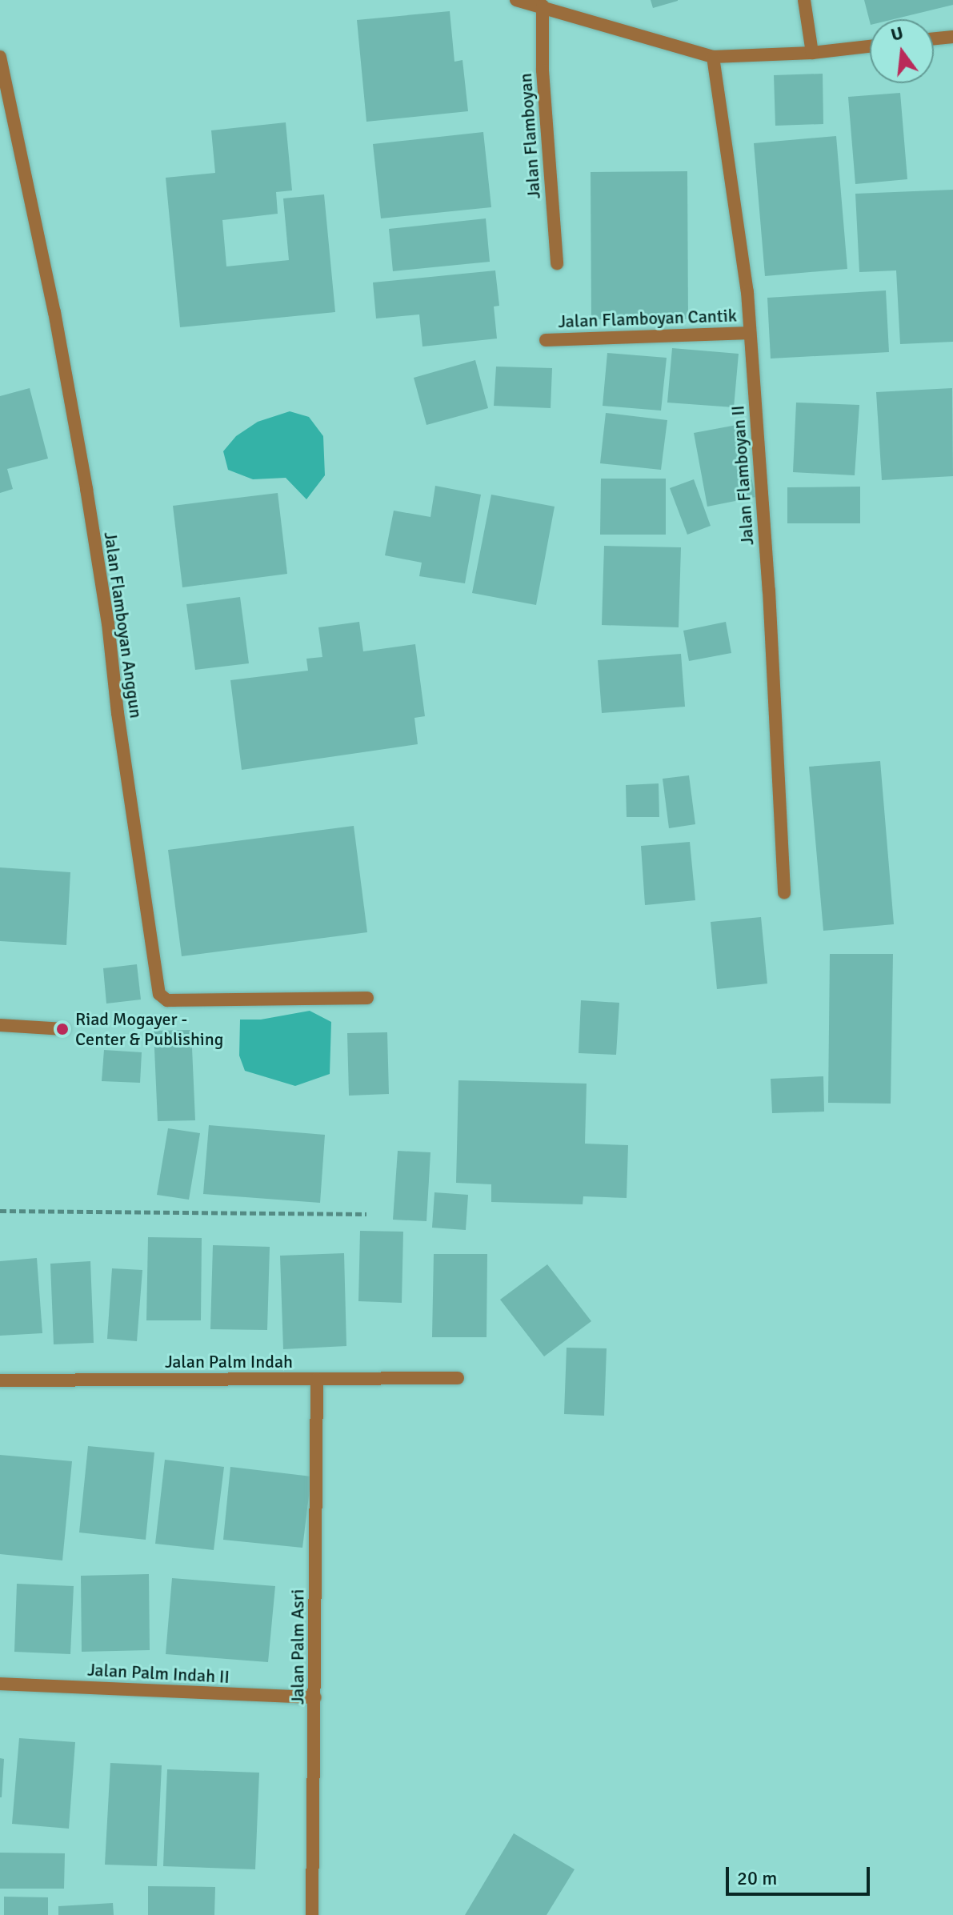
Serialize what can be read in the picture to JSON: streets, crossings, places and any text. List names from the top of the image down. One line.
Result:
{"streets":{"street":["Jalan Flamboyan","Jalan Flamboyan Cantik","Jalan Flamboyan II","Jalan Flamboyan Anggun","Jalan Palm Indah","Jalan Palm Asri","Jalan Palm Indah II"]},"crossings":[["Jalan Flamboyan Cantik","Jalan Flamboyan II"],["Jalan Palm Indah","Jalan Palm Asri"],["Jalan Palm Asri","Jalan Palm Indah II"]],"places":["Riad Mogayer - Center & Publishing"],"scale_bar":"20 m","north":"top"}
